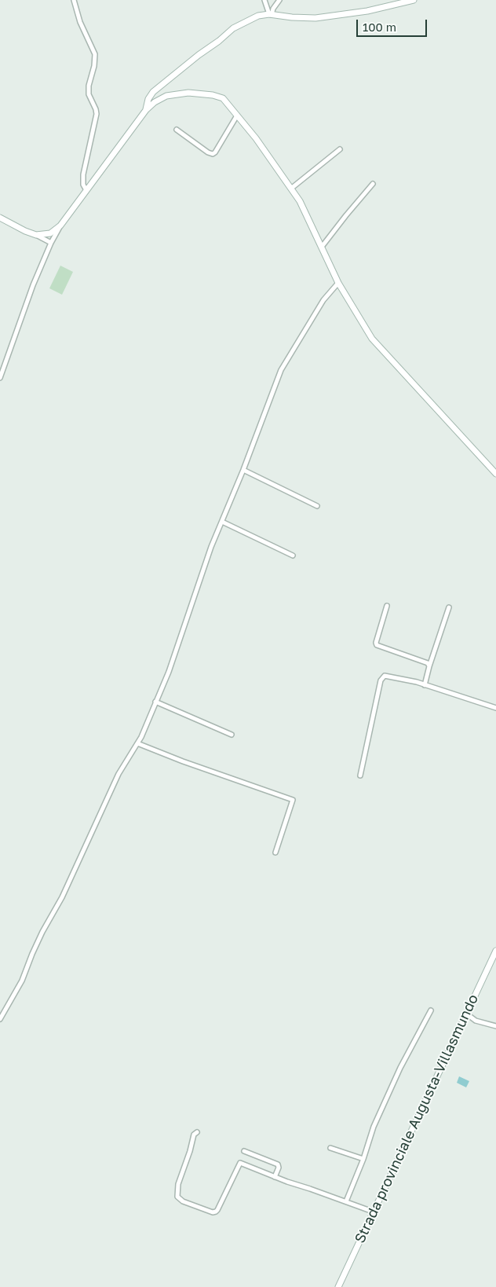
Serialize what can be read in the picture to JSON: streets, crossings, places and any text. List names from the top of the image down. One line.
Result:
{"streets":{"street":["Strada provinciale Augusta-Villasmundo"]},"scale_bar":"100 m"}
